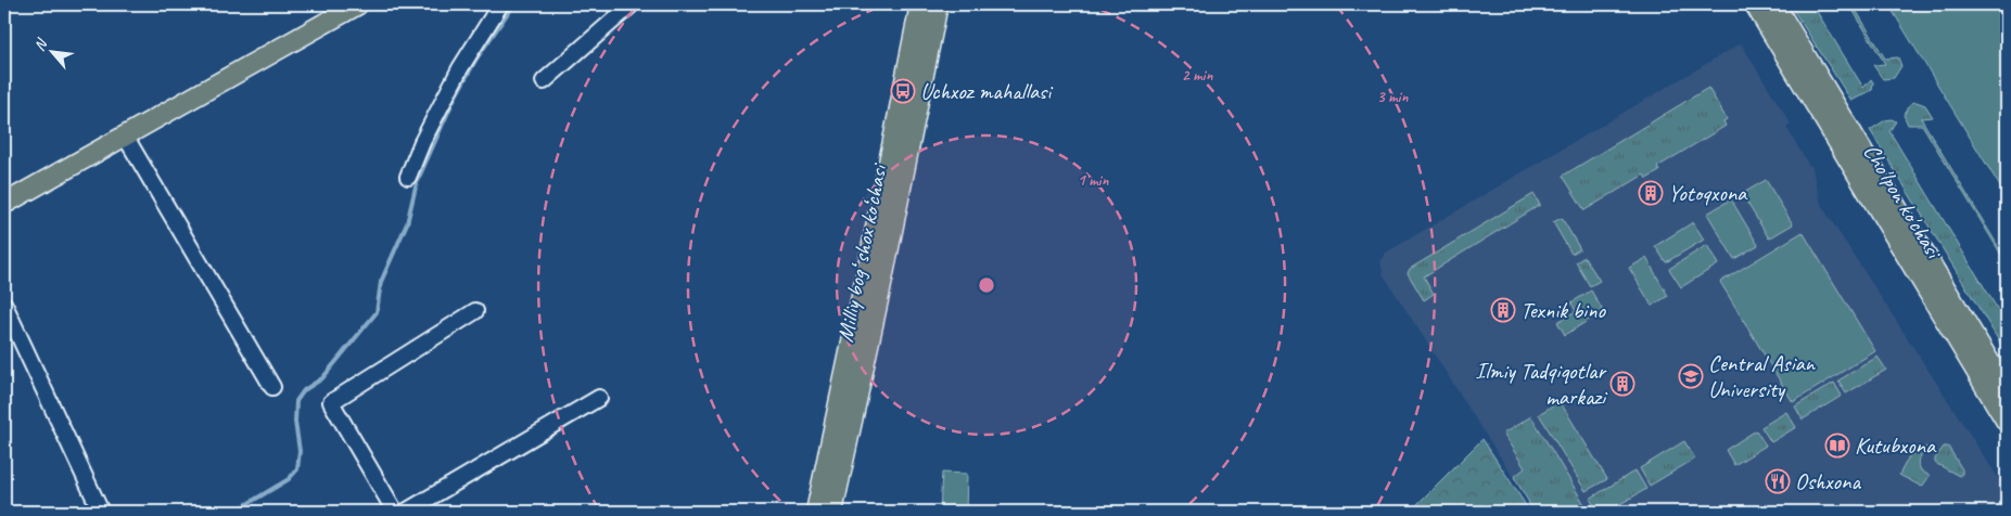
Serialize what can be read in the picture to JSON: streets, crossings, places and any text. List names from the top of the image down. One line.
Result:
{"streets":{"main road":["Cho'lpon ko'chasi","Milliy bog‘ shox ko‘chasi"]},"places":{"bus stop":["Uchxoz mahallasi"],"building":["Yotoqxona","Texnik bino","Ilmiy Tadqiqotlar markazi"],"school or university":["Central Asian University"],"library":["Kutubxona"],"restaurant":["Oshxona"]},"north":"top left","rings":["2 min","3 min","1 min"]}
